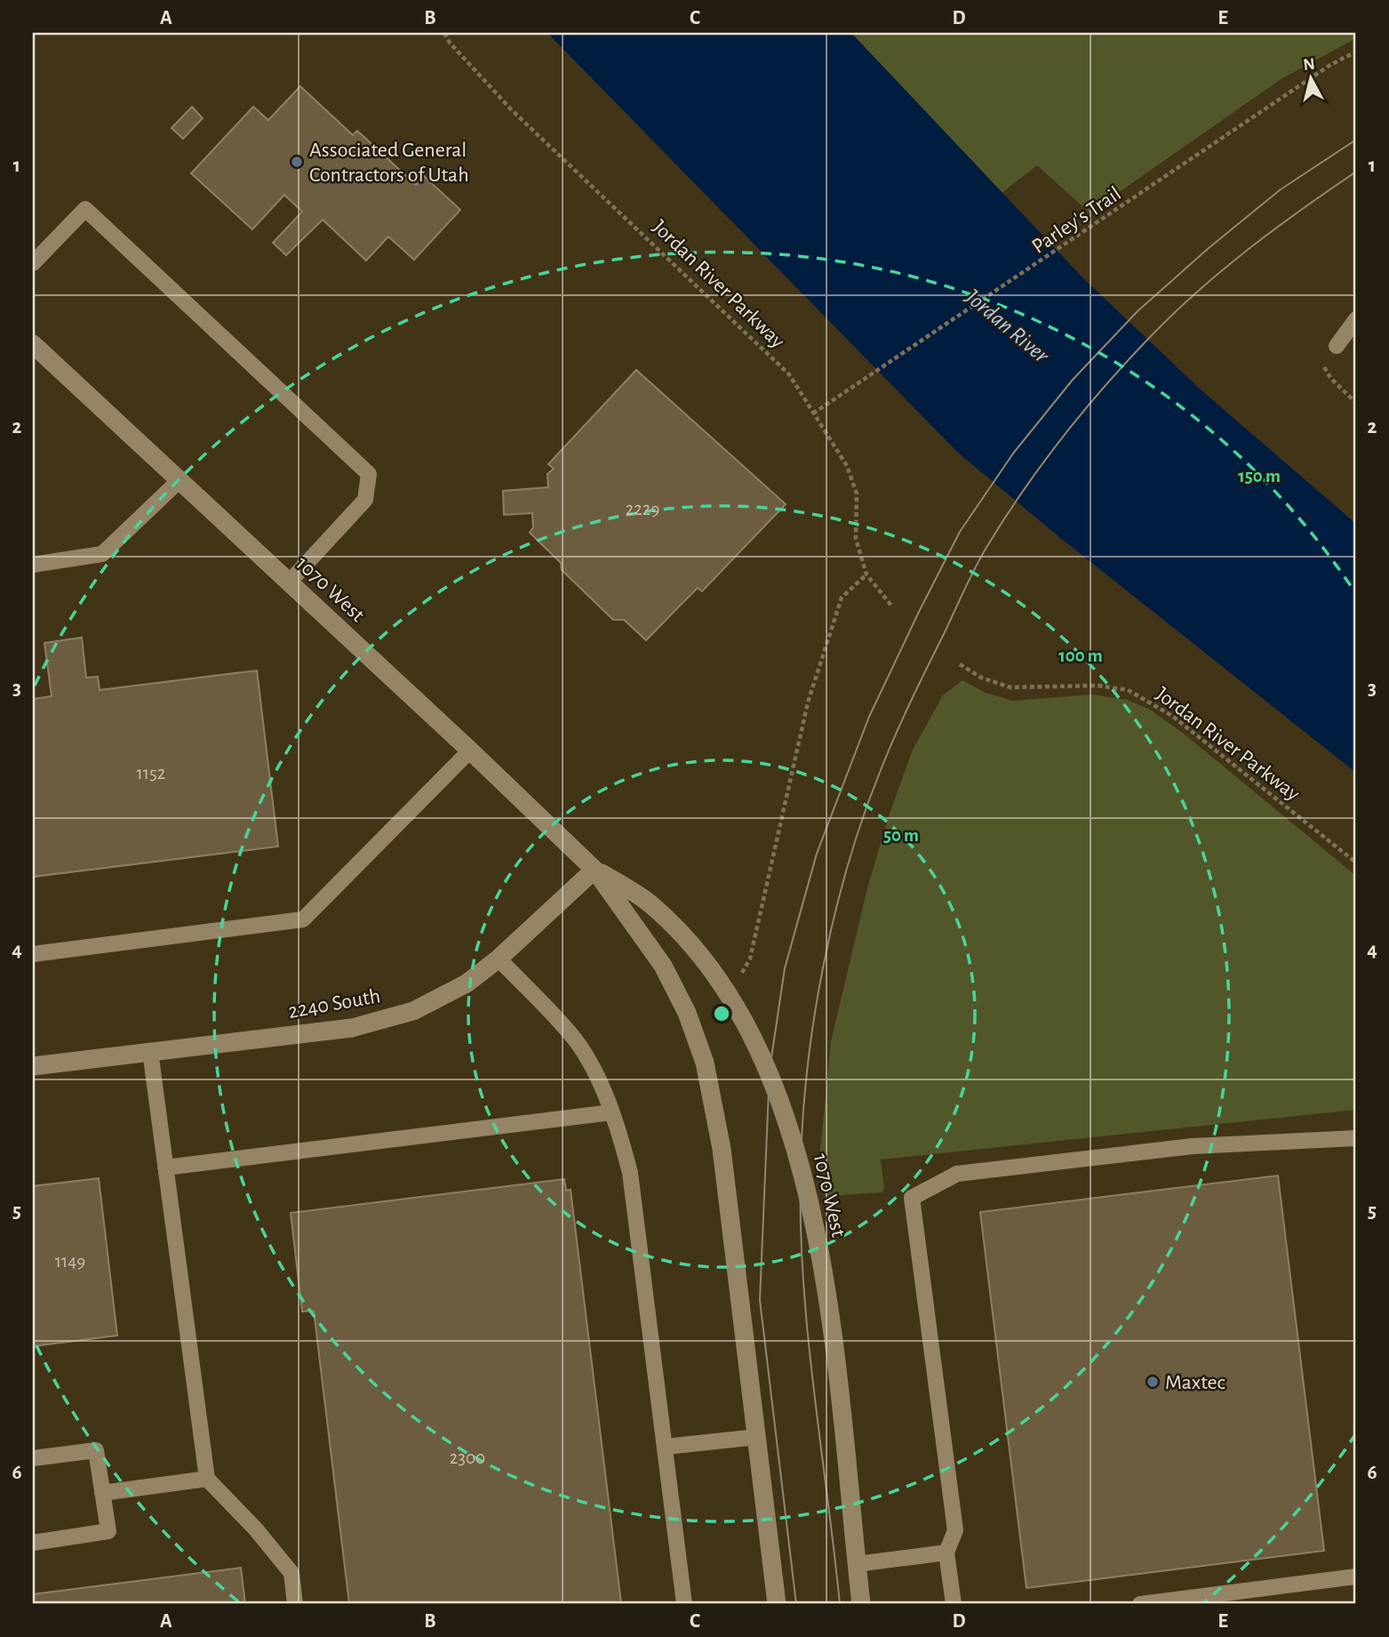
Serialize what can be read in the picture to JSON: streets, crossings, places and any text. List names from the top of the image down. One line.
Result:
{"streets":{"street":["1070 West","2240 South"],"path":["Parley's Trail","Jordan River Parkway"]},"crossings":[["Parley's Trail","Jordan River Parkway"],["1070 West","2240 South"]],"water":["Jordan River"],"places":["Associated General Contractors of Utah","Maxtec"],"house_numbers":["2229","1152","1149","2300"],"north":"top","grid":{"columns":["A","B","C","D","E"],"rows":["1","2","3","4","5","6"]},"rings":["150 m","100 m","50 m"]}
